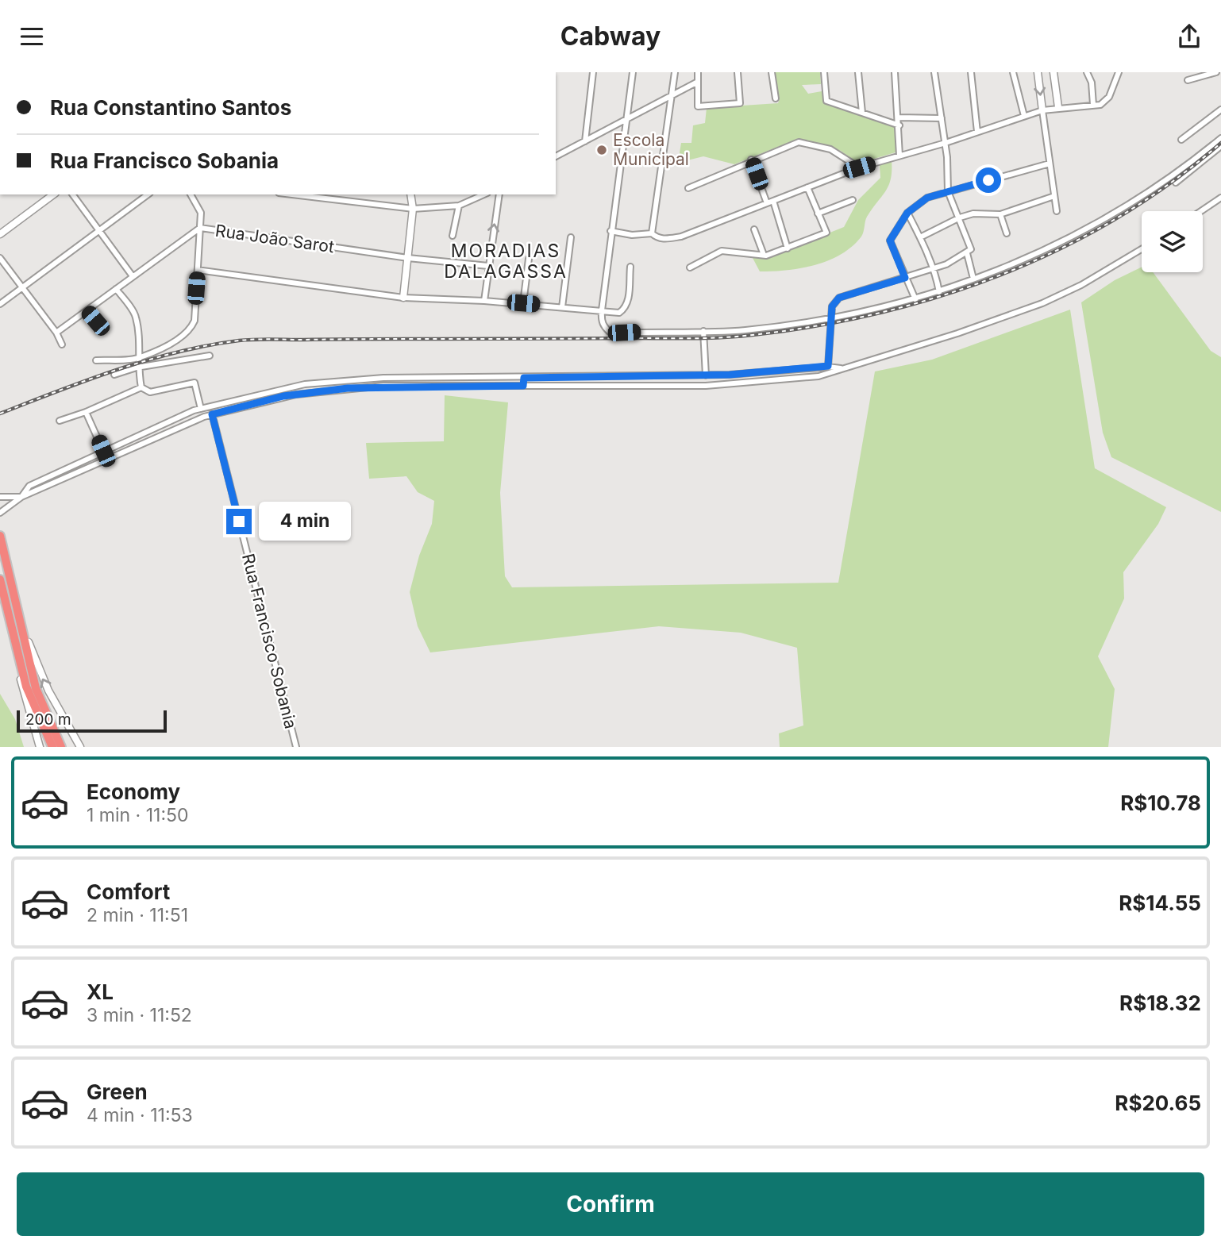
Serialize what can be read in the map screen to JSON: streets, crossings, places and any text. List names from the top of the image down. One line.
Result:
{"streets":{"street":["Rua João Sarot","Rua Francisco Sobania"]},"districts":["MORADIAS DALAGASSA"],"places":["Escola Municipal"],"scale_bar":"200 m","page":{"header":"Cabway","banner":["Rua Constantino Santos","Rua Francisco Sobania"],"bubble":"4 min","scale":"200 m","list":[{"name":"Economy","note":"1 min · 11:50","value":"R$10.78"},{"name":"Comfort","note":"2 min · 11:51","value":"R$14.55"},{"name":"XL","note":"3 min · 11:52","value":"R$18.32"},{"name":"Green","note":"4 min · 11:53","value":"R$20.65"}],"buttons":"Confirm"}}
